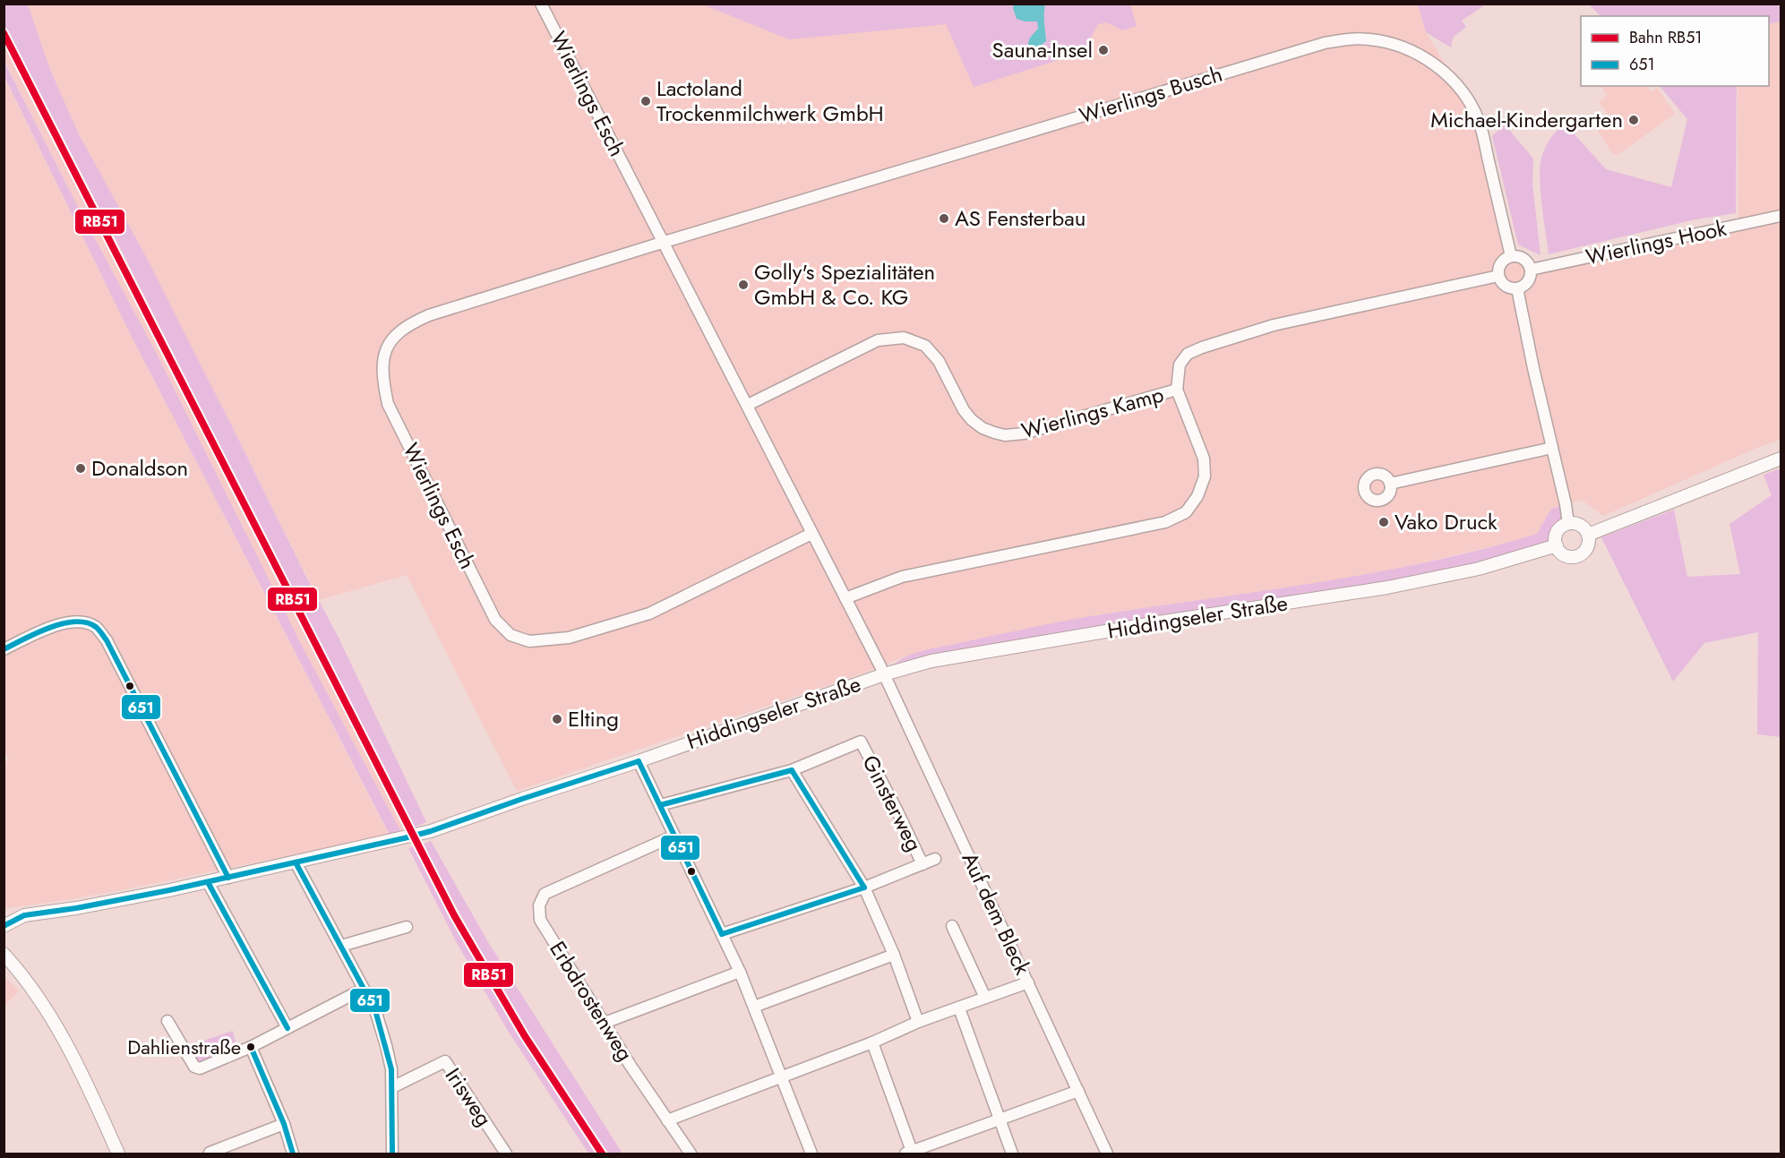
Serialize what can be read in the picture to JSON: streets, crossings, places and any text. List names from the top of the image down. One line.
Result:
{"streets":{"street":["Wierlings Esch","Wierlings Busch","Wierlings Hook","Wierlings Kamp","Hiddingseler Straße","Ginsterweg","Auf dem Bleck","Erbdrostenweg","Irisweg"]},"crossings":[["Wierlings Esch","Wierlings Busch"],["Wierlings Esch","Wierlings Kamp"],["Wierlings Esch","Hiddingseler Straße"],["Wierlings Esch","Auf dem Bleck"],["Wierlings Busch","Wierlings Hook"],["Wierlings Busch","Wierlings Kamp"],["Wierlings Hook","Wierlings Kamp"],["Hiddingseler Straße","Auf dem Bleck"]],"places":["Sauna-Insel","Lactoland Trockenmilchwerk GmbH","Michael-Kindergarten","AS Fensterbau","Golly's Spezialitäten GmbH & Co. KG","Donaldson","Vako Druck","Elting","Dahlienstraße"],"lines":["rail line RB51","transit line 651"],"legend":["Bahn RB51","651"]}
